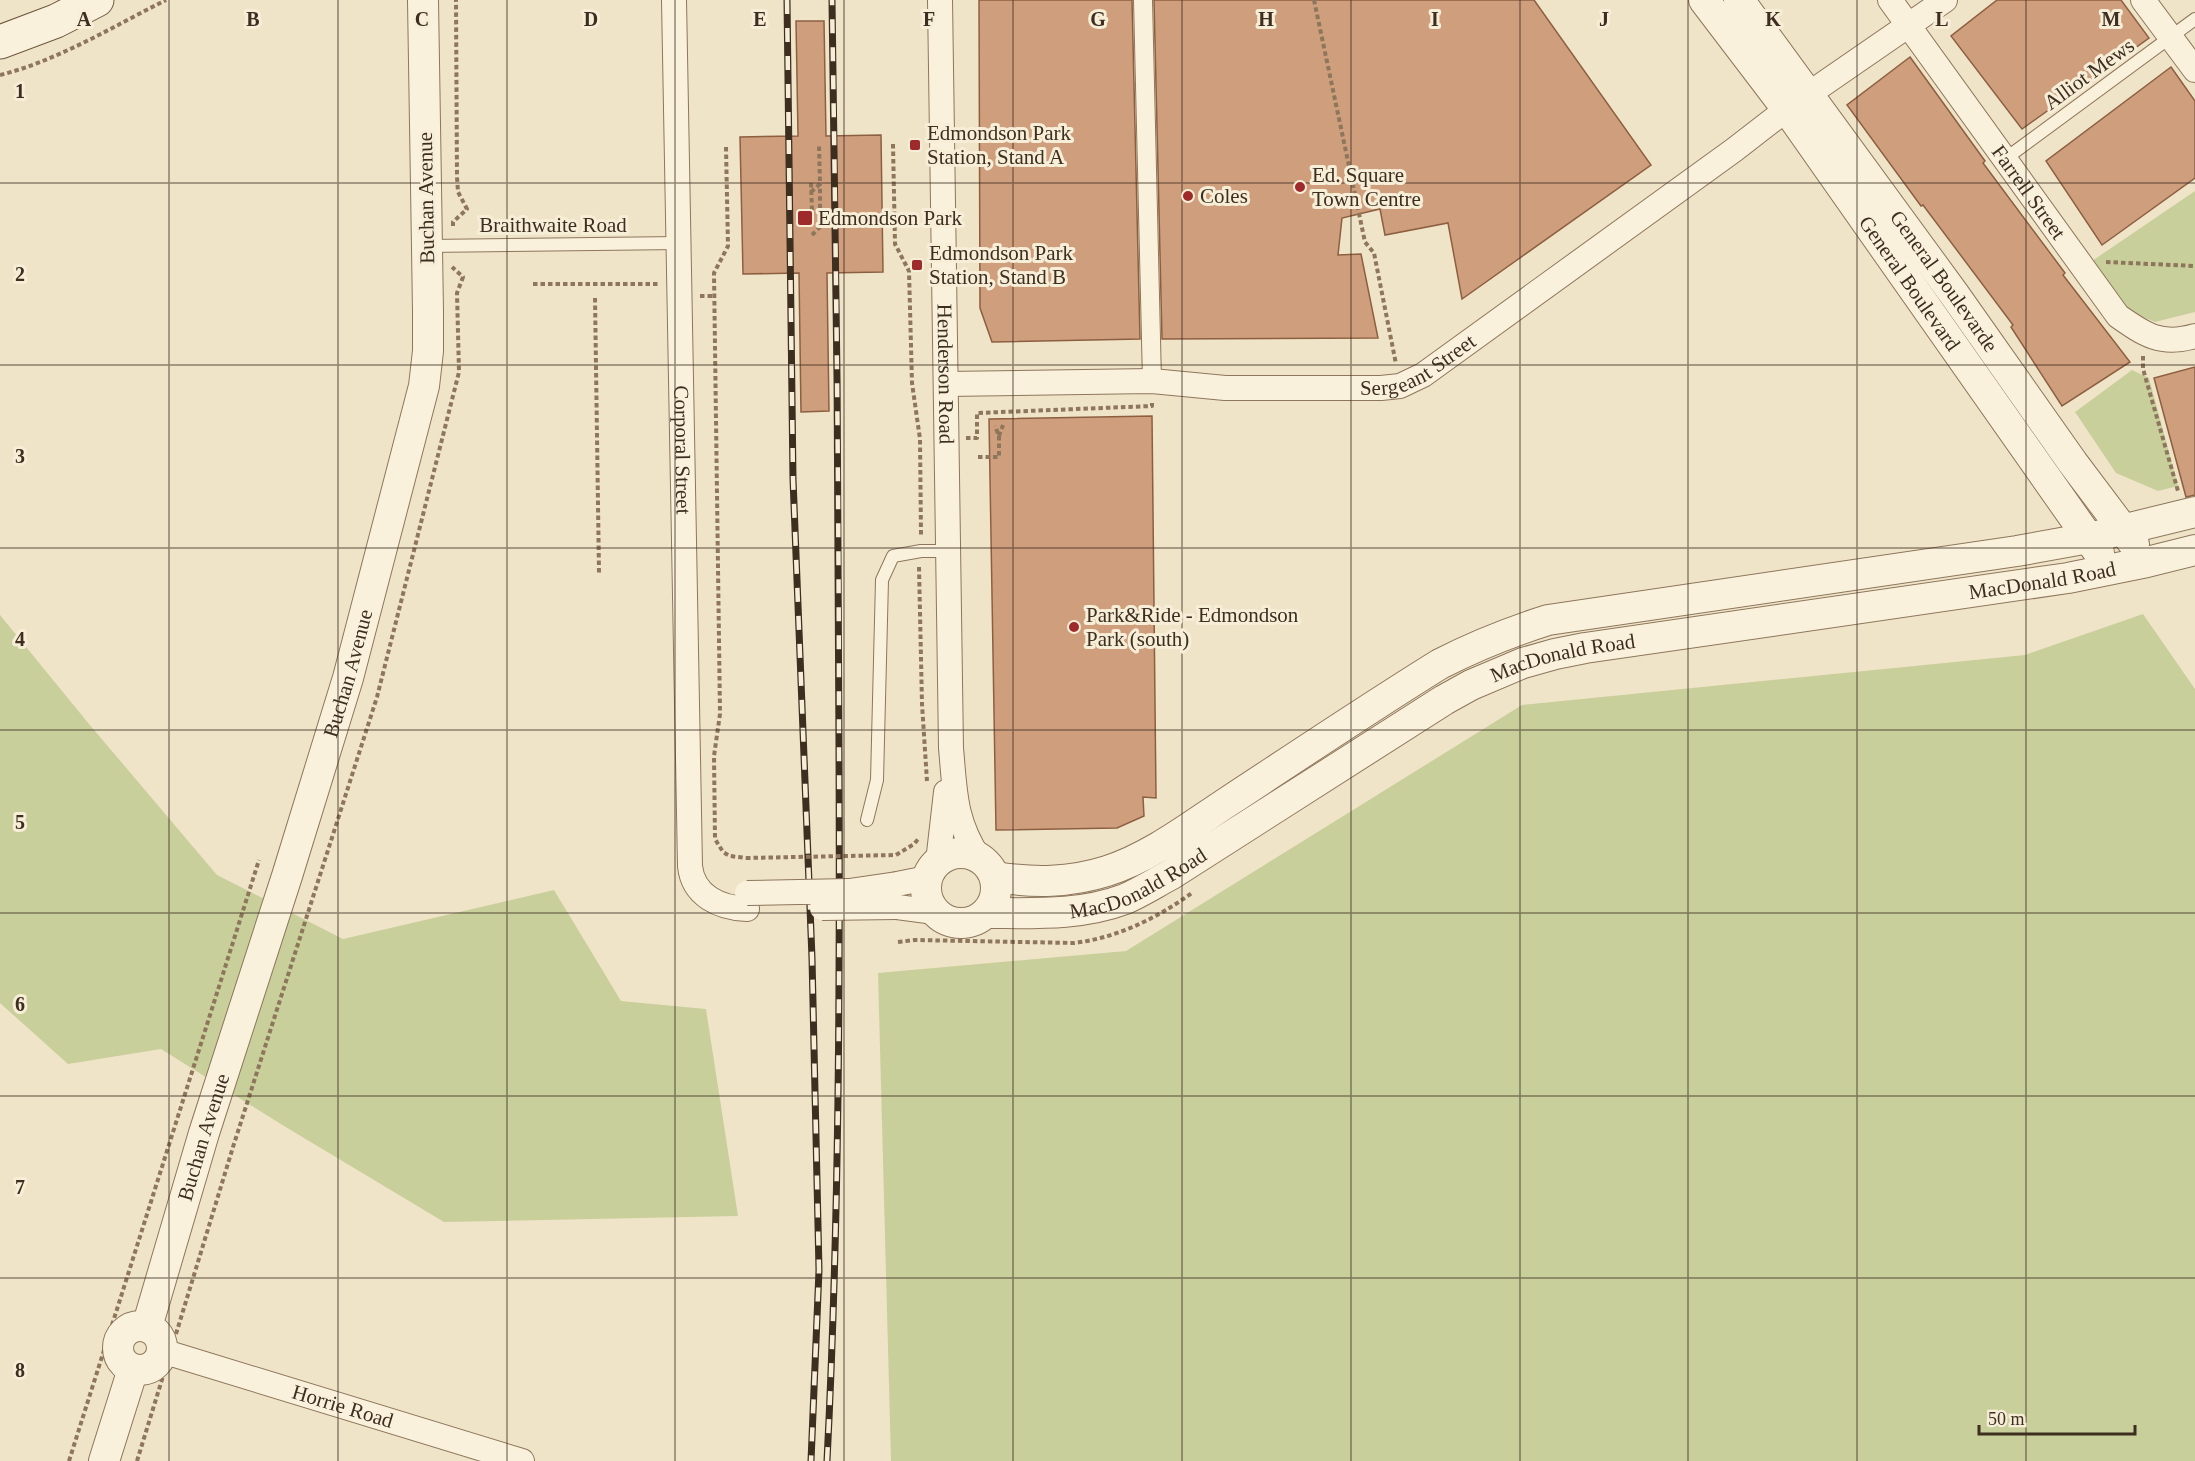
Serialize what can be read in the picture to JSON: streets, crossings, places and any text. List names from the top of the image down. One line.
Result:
{"streets":{"street":["Farrell Street","Buchan Avenue","General Boulevarde","General Boulevard","Sergeant Street","Henderson Road","Corporal Street","MacDonald Road","Horrie Road"],"lane":["Alliot Mews","Braithwaite Road"]},"crossings":[["Alliot Mews","Farrell Street"],["Farrell Street","Sergeant Street"],["Buchan Avenue","Braithwaite Road"],["Buchan Avenue","Horrie Road"],["Braithwaite Road","Corporal Street"],["General Boulevarde","General Boulevard"],["General Boulevarde","Sergeant Street"],["General Boulevarde","MacDonald Road"],["General Boulevard","Sergeant Street"],["General Boulevard","MacDonald Road"],["Sergeant Street","Henderson Road"],["Henderson Road","MacDonald Road"]],"places":{"transit":["Edmondson Park Station, Stand A","Edmondson Park","Edmondson Park Station, Stand B"],"other":["Ed. Square Town Centre","Coles","Park&Ride - Edmondson Park (south)"]},"scale_bar":"50 m","grid":{"columns":["A","B","C","D","E","F","G","H","I","J","K","L","M"],"rows":["1","2","3","4","5","6","7","8"]}}
